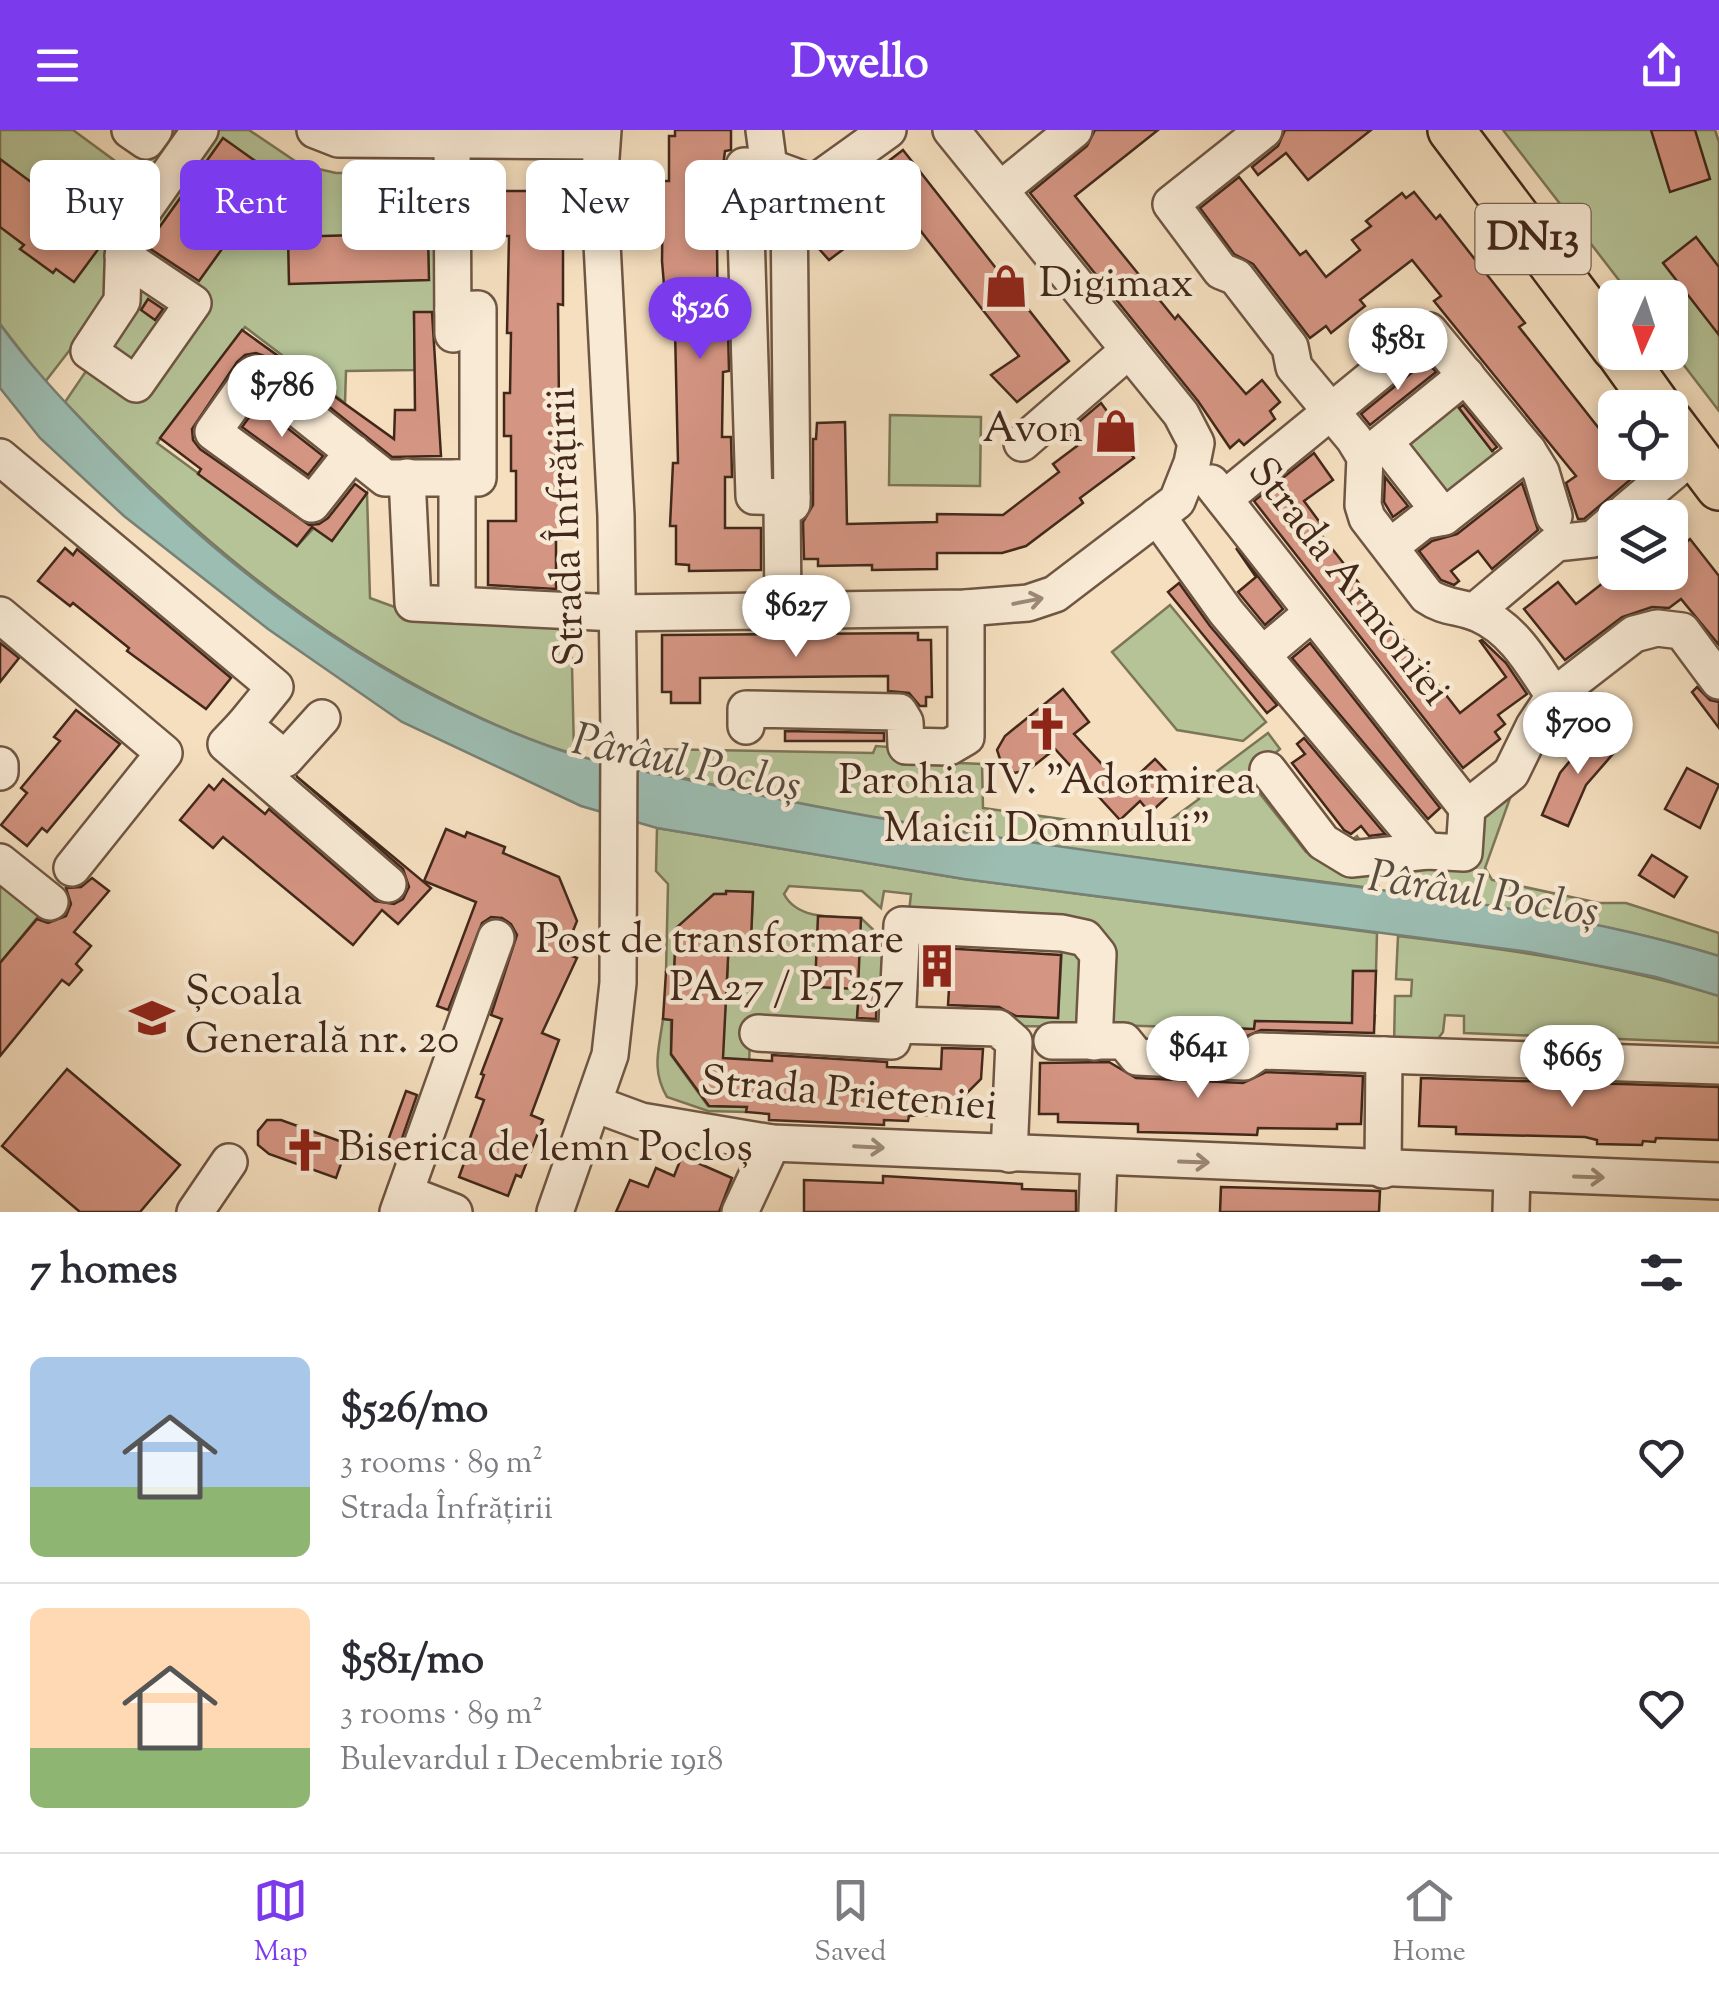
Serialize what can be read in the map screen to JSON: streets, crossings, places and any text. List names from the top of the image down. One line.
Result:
{"streets":{"main road":["DN13"],"street":["Strada Înfrățirii","Strada Armoniei","Strada Prieteniei"]},"crossings":[["Strada Înfrățirii","Strada Armoniei"],["Strada Înfrățirii","Strada Prieteniei"]],"water":["Pârâul Pocloș"],"places":{"shop":["Digimax","Avon"],"church":["Parohia IV. \"Adormirea Maicii Domnului\"","Biserica de lemn Pocloș"],"building":["Post de transformare PA27 / PT257"],"school or university":["Școala Generală nr. 20"]},"north":"bottom","page":{"header":"Dwello","chip":["Buy","Rent","Filters","New","Apartment"],"price":["$526","$581","$786","$627","$700","$641","$665"],"heading":"7 homes","list":[{"name":"$526/mo","note":"3 rooms · 89 m² · Strada Înfrățirii"},{"name":"$581/mo","note":"3 rooms · 89 m² · Bulevardul 1 Decembrie 1918"}],"tabs":["Map","Saved","Home"]}}
